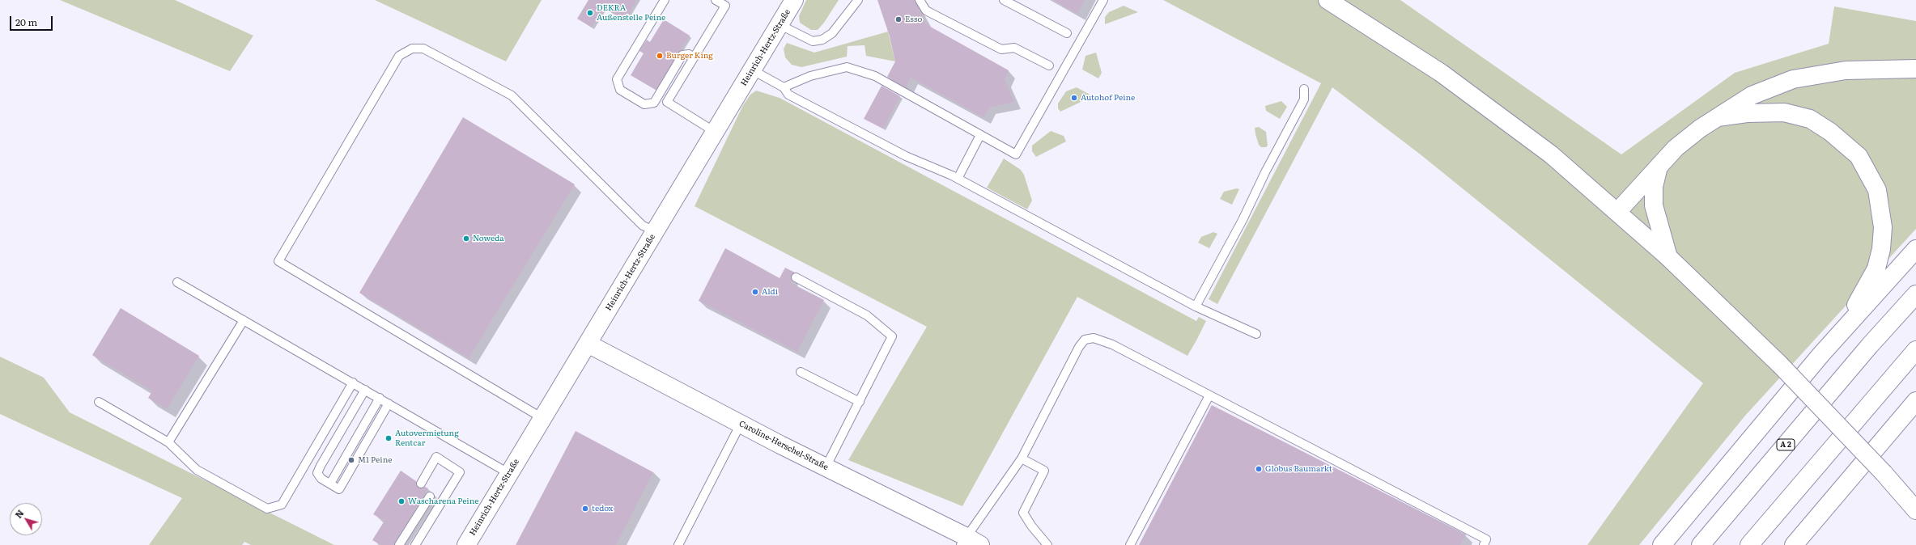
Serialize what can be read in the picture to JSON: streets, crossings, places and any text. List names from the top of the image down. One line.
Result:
{"streets":{"main road":["Heinrich-Hertz-Straße","A 2","Caroline-Herschel-Straße"]},"crossings":[["Heinrich-Hertz-Straße","Caroline-Herschel-Straße"]],"places":["DEKRA Außenstelle Peine","Esso","Burger King","Autohof Peine","Noweda","Aldi","Autovermietung Rentcar","M1 Peine","Globus Baumarkt","Wascharena Peine","tedox"],"scale_bar":"20 m","north":"top left"}
